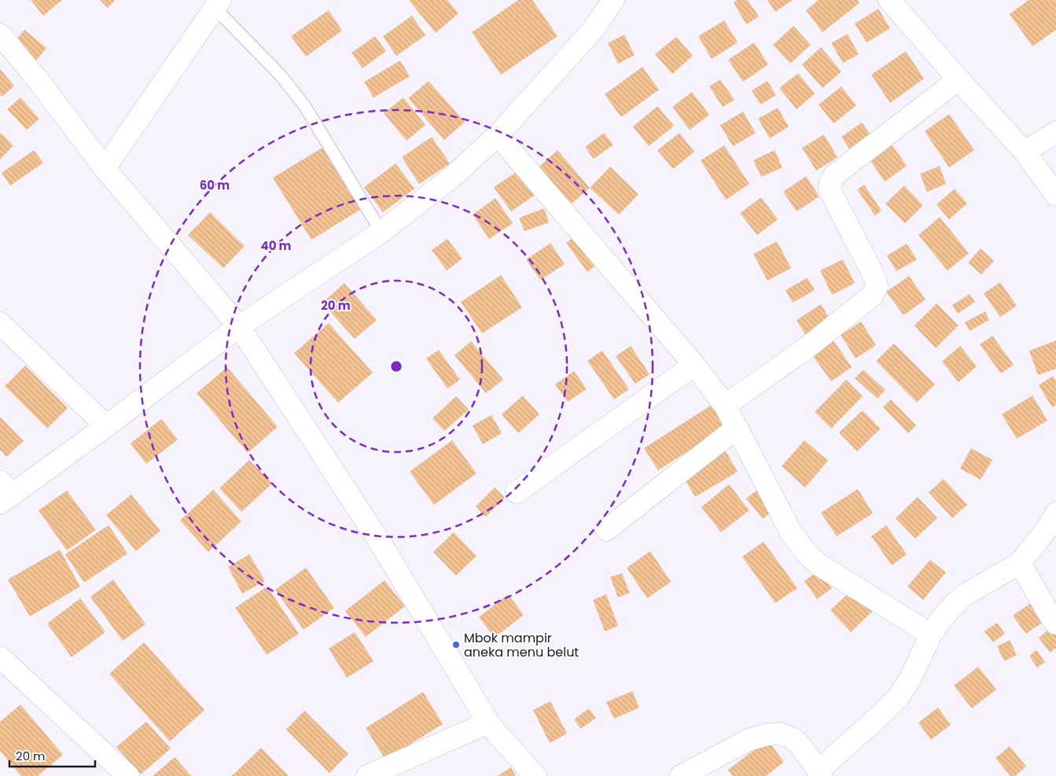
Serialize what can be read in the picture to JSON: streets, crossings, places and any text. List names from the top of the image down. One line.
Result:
{"places":["Mbok mampir aneka menu belut"],"scale_bar":"20 m","rings":["60 m","40 m","20 m"]}
